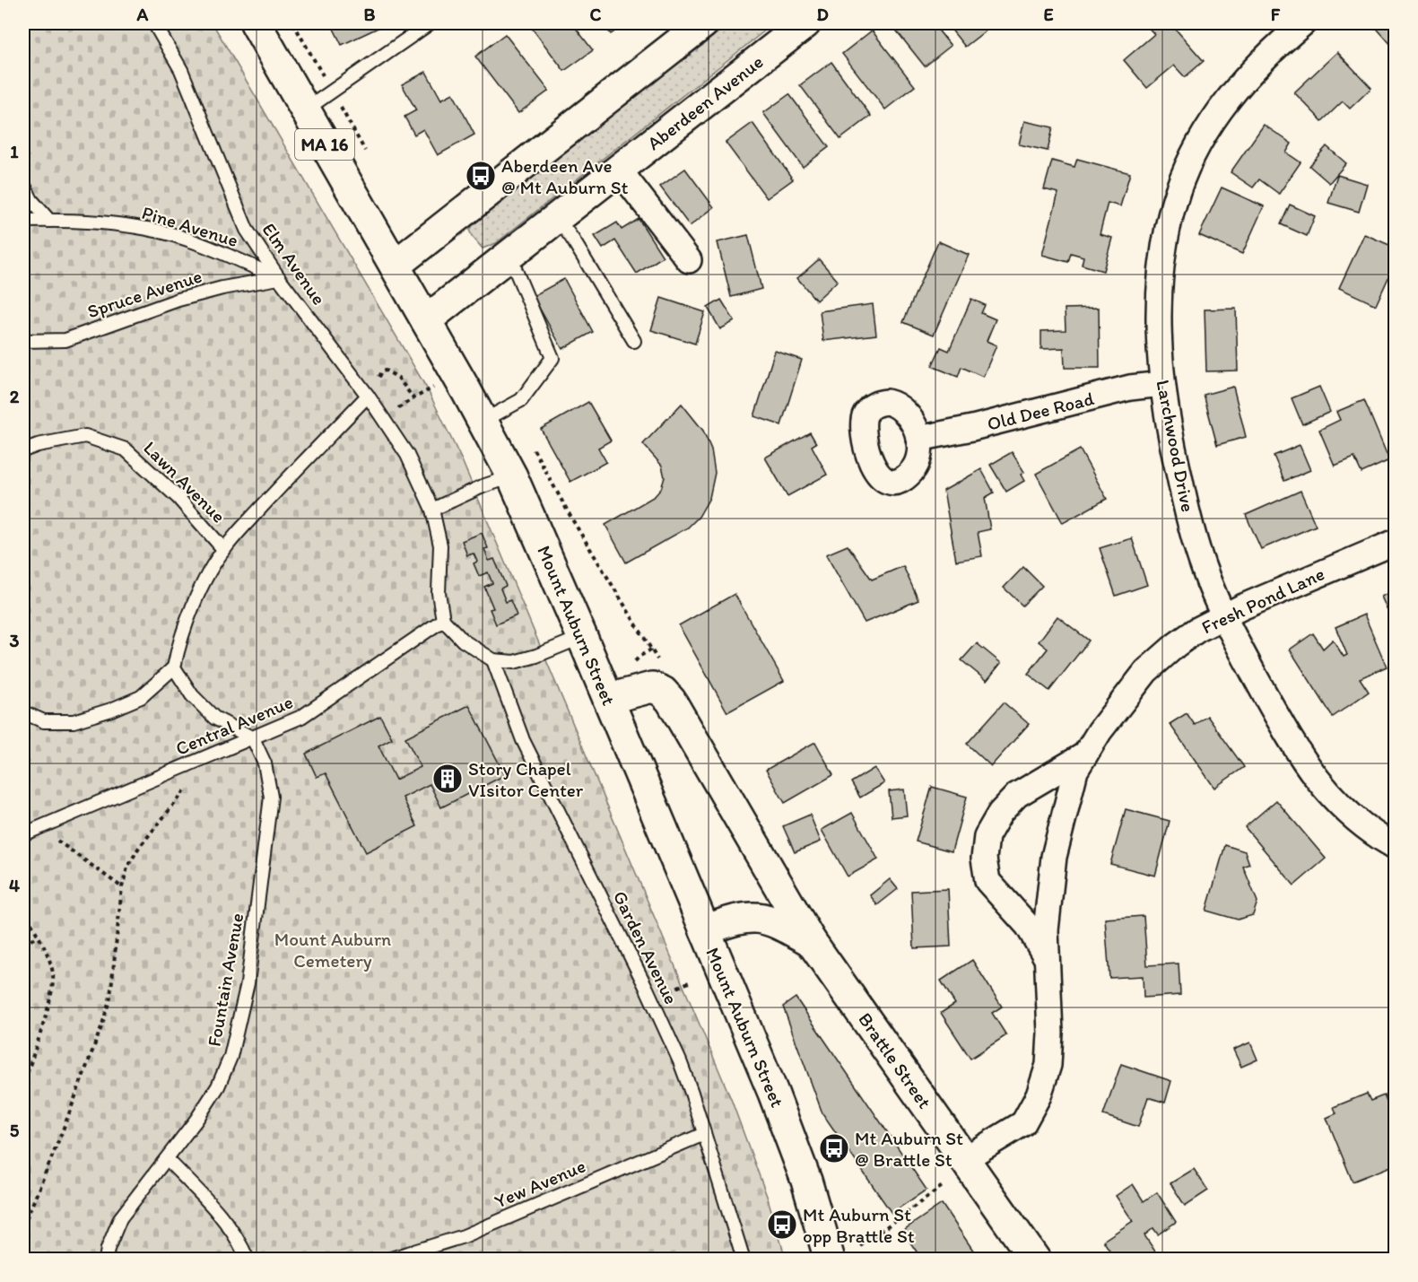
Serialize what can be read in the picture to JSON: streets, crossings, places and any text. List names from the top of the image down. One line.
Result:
{"streets":{"main road":["Aberdeen Avenue","MA 16","Mount Auburn Street","Brattle Street"],"street":["Old Dee Road","Larchwood Drive","Fresh Pond Lane"],"lane":["Pine Avenue","Elm Avenue","Spruce Avenue","Lawn Avenue","Central Avenue","Garden Avenue","Fountain Avenue","Yew Avenue"]},"crossings":[["Aberdeen Avenue","Mount Auburn Street"],["Pine Avenue","Elm Avenue"],["Pine Avenue","Spruce Avenue"],["Elm Avenue","Spruce Avenue"],["Elm Avenue","Lawn Avenue"],["Elm Avenue","Central Avenue"],["Old Dee Road","Larchwood Drive"],["Larchwood Drive","Fresh Pond Lane"],["Fresh Pond Lane","Brattle Street"],["Mount Auburn Street","Brattle Street"],["Central Avenue","Fountain Avenue"],["Garden Avenue","Yew Avenue"]],"parks":["Mount Auburn Cemetery"],"places":{"bus stop":["Aberdeen Ave @ Mt Auburn St","Mt Auburn St @ Brattle St","Mt Auburn St opp Brattle St"],"building":["Story Chapel VIsitor Center"]},"grid":{"columns":["A","B","C","D","E","F"],"rows":["1","2","3","4","5"]}}
